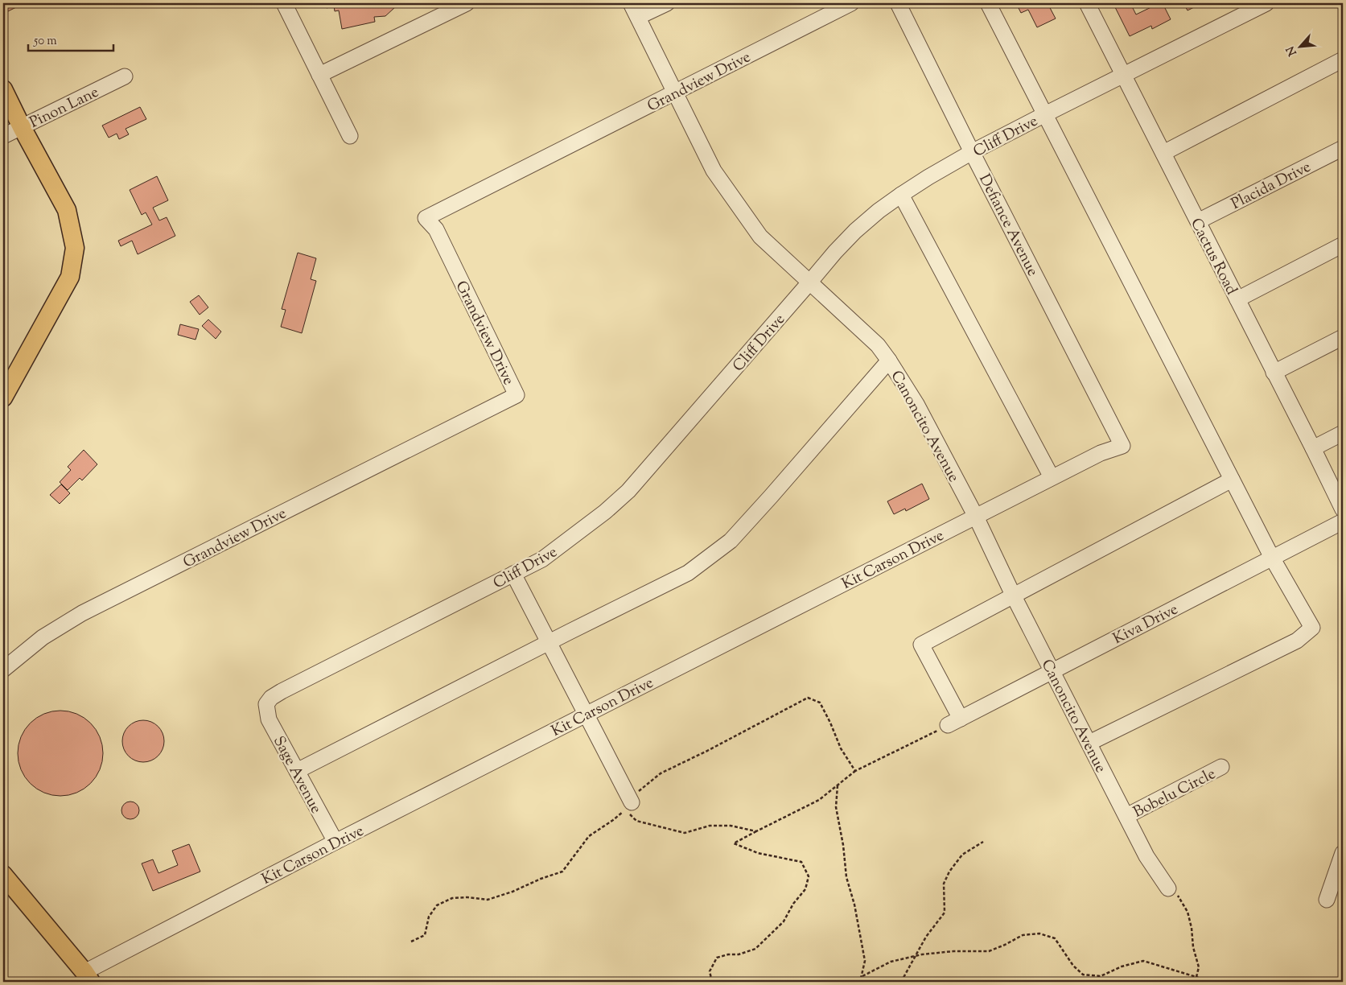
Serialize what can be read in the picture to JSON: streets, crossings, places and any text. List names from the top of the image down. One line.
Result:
{"streets":{"street":["Grandview Drive","Pinon Lane","Cliff Drive","Placida Drive","Defiance Avenue","Cactus Road","Canoncito Avenue","Kit Carson Drive","Kiva Drive","Sage Avenue","Bobelu Circle"]},"crossings":[["Grandview Drive","Canoncito Avenue"],["Cliff Drive","Defiance Avenue"],["Cliff Drive","Cactus Road"],["Cliff Drive","Canoncito Avenue"],["Cliff Drive","Sage Avenue"],["Placida Drive","Cactus Road"],["Defiance Avenue","Kit Carson Drive"],["Canoncito Avenue","Kit Carson Drive"],["Canoncito Avenue","Kiva Drive"],["Canoncito Avenue","Bobelu Circle"],["Kit Carson Drive","Sage Avenue"]],"scale_bar":"50 m","north":"bottom left"}
